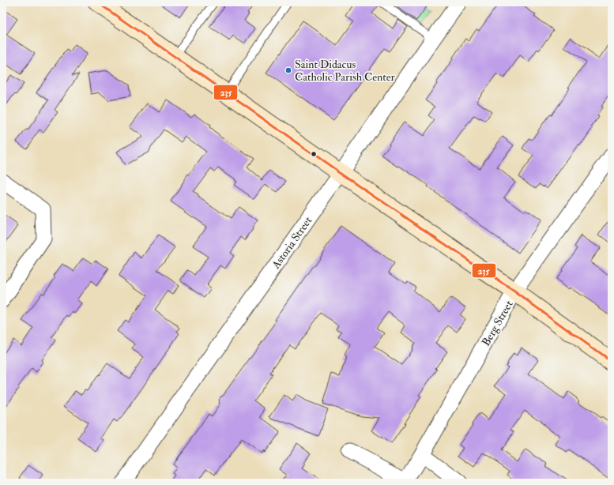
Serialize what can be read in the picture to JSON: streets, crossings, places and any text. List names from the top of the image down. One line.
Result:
{"streets":{"street":["Astoria Street","Berg Street"]},"places":["Saint Didacus Catholic Parish Center"],"lines":["transit line 235"]}
